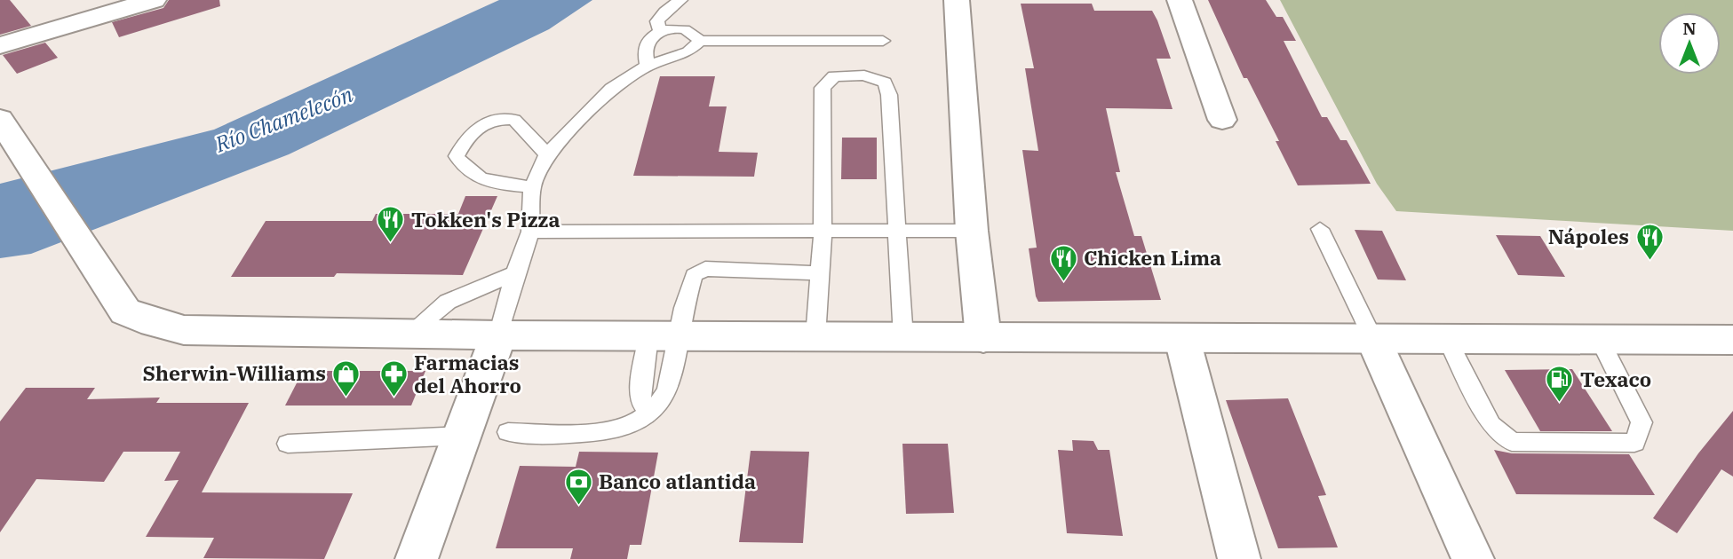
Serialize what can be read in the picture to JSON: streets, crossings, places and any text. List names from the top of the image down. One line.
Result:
{"water":["Río Chamelecón"],"places":{"restaurant":["Tokken's Pizza","Nápoles","Chicken Lima"],"shop":["Sherwin-Williams"],"pharmacy":["Farmacias del Ahorro"],"fuel station":["Texaco"],"bank":["Banco atlantida"]},"north":"top"}
